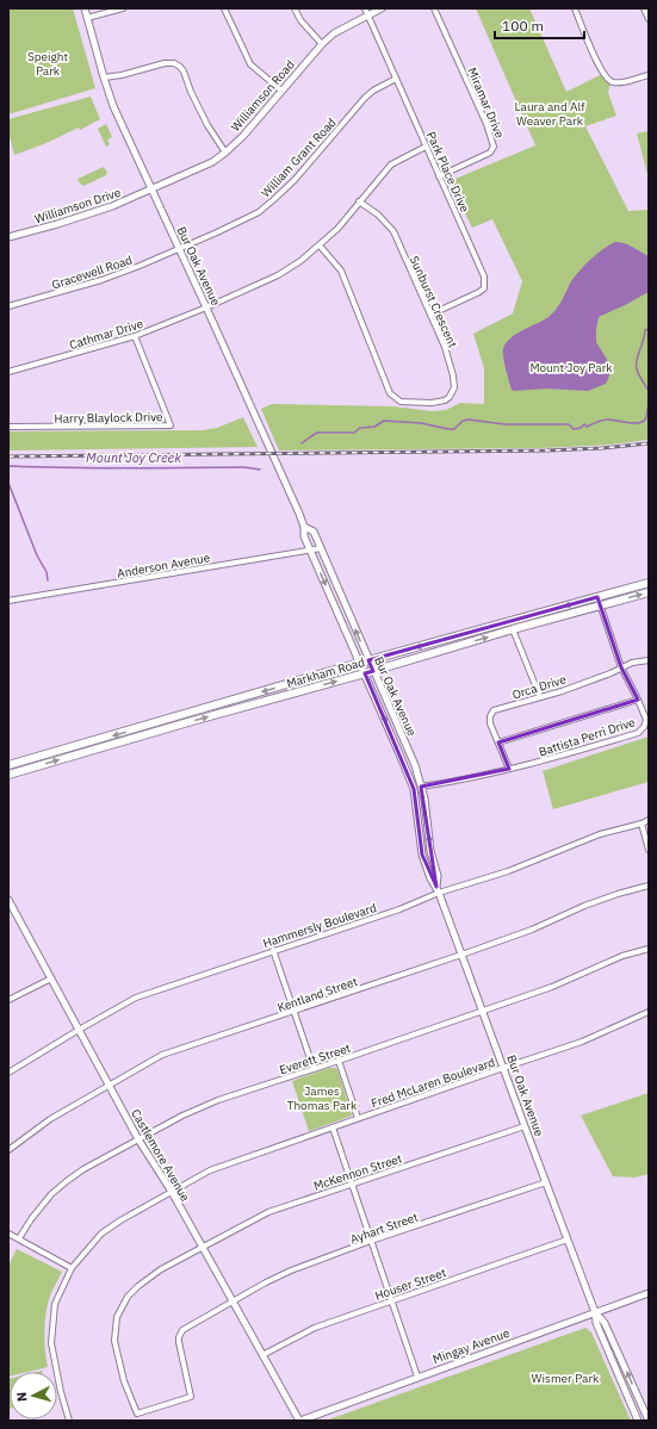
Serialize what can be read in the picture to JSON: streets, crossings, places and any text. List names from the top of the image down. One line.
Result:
{"streets":{"main road":["Markham Road"],"street":["Williamson Road","Miramar Drive","William Grant Road","Park Place Drive","Williamson Drive","Bur Oak Avenue","Gracewell Road","Sunburst Crescent","Cathmar Drive","Harry Blaylock Drive","Anderson Avenue","Orca Drive","Battista Perri Drive","Hammersly Boulevard","Kentland Street","Everett Street","Fred McLaren Boulevard","Castlemore Avenue","McKennon Street","Ayhart Street","Houser Street","Mingay Avenue"]},"crossings":[["Williamson Road","Park Place Drive"],["Williamson Road","Williamson Drive"],["Williamson Road","Bur Oak Avenue"],["Miramar Drive","Park Place Drive"],["William Grant Road","Park Place Drive"],["William Grant Road","Bur Oak Avenue"],["William Grant Road","Gracewell Road"],["Park Place Drive","Sunburst Crescent"],["Park Place Drive","Cathmar Drive"],["Williamson Drive","Bur Oak Avenue"],["Bur Oak Avenue","Gracewell Road"],["Bur Oak Avenue","Cathmar Drive"],["Bur Oak Avenue","Anderson Avenue"],["Bur Oak Avenue","Markham Road"],["Bur Oak Avenue","Battista Perri Drive"],["Bur Oak Avenue","Hammersly Boulevard"],["Bur Oak Avenue","Kentland Street"],["Bur Oak Avenue","Everett Street"],["Bur Oak Avenue","Fred McLaren Boulevard"],["Bur Oak Avenue","McKennon Street"],["Bur Oak Avenue","Ayhart Street"],["Bur Oak Avenue","Houser Street"],["Bur Oak Avenue","Mingay Avenue"],["Sunburst Crescent","Cathmar Drive"],["Cathmar Drive","Harry Blaylock Drive"],["Markham Road","Battista Perri Drive"],["Orca Drive","Battista Perri Drive"],["Hammersly Boulevard","Castlemore Avenue"],["Kentland Street","Castlemore Avenue"],["Everett Street","Castlemore Avenue"],["Fred McLaren Boulevard","Castlemore Avenue"],["Castlemore Avenue","McKennon Street"],["Castlemore Avenue","Ayhart Street"],["Castlemore Avenue","Houser Street"],["Castlemore Avenue","Mingay Avenue"],["McKennon Street","Ayhart Street"]],"water":["Mount Joy Creek"],"parks":["Speight Park","Laura and Alf Weaver Park","Mount Joy Park","James Thomas Park","Wismer Park"],"scale_bar":"100 m","north":"left"}
